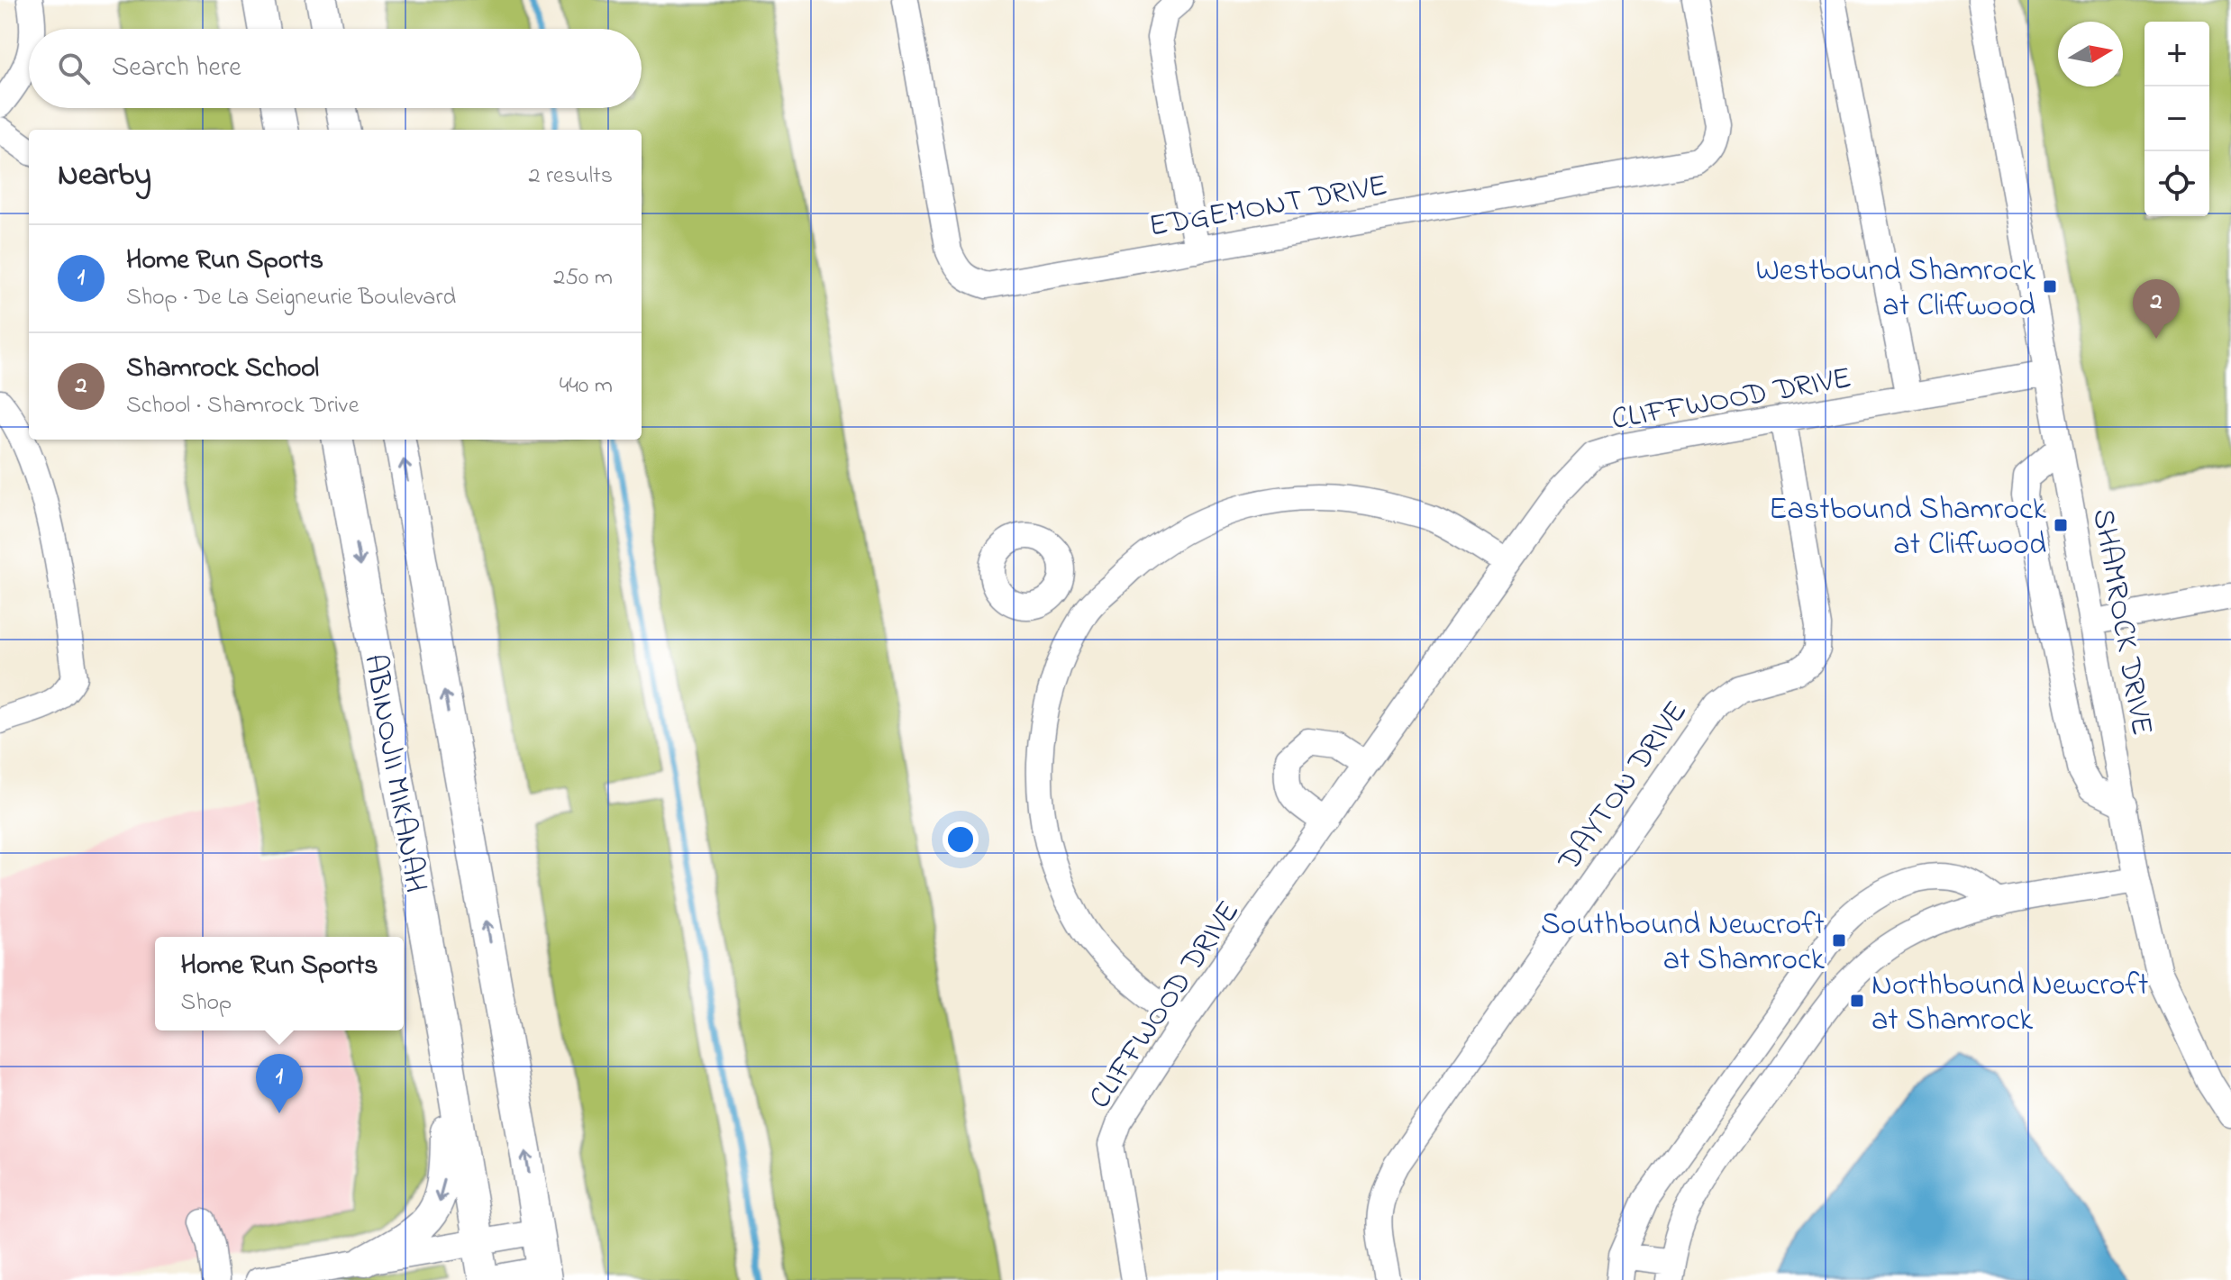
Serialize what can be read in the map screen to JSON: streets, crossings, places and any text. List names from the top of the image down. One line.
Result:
{"streets":{"main road":["ABINOJII MIKANAH"],"street":["EDGEMONT DRIVE","CLIFFWOOD DRIVE","SHAMROCK DRIVE","DAYTON DRIVE"]},"crossings":[["CLIFFWOOD DRIVE","SHAMROCK DRIVE"],["CLIFFWOOD DRIVE","DAYTON DRIVE"]],"places":{"transit":["Westbound Shamrock at Cliffwood","Eastbound Shamrock at Cliffwood","Southbound Newcroft at Shamrock","Northbound Newcroft at Shamrock"]},"north":"right","page":{"map_buttons":["+","−"],"search":"Search here","heading":["Nearby","2 results"],"list":[{"mark":"1","name":"Home Run Sports","note":"Shop · De La Seigneurie Boulevard","value":"250 m"},{"mark":"2","name":"Shamrock School","note":"School · Shamrock Drive","value":"440 m"}],"pins":["2","1"],"popup":["Home Run Sports","Shop"]}}
